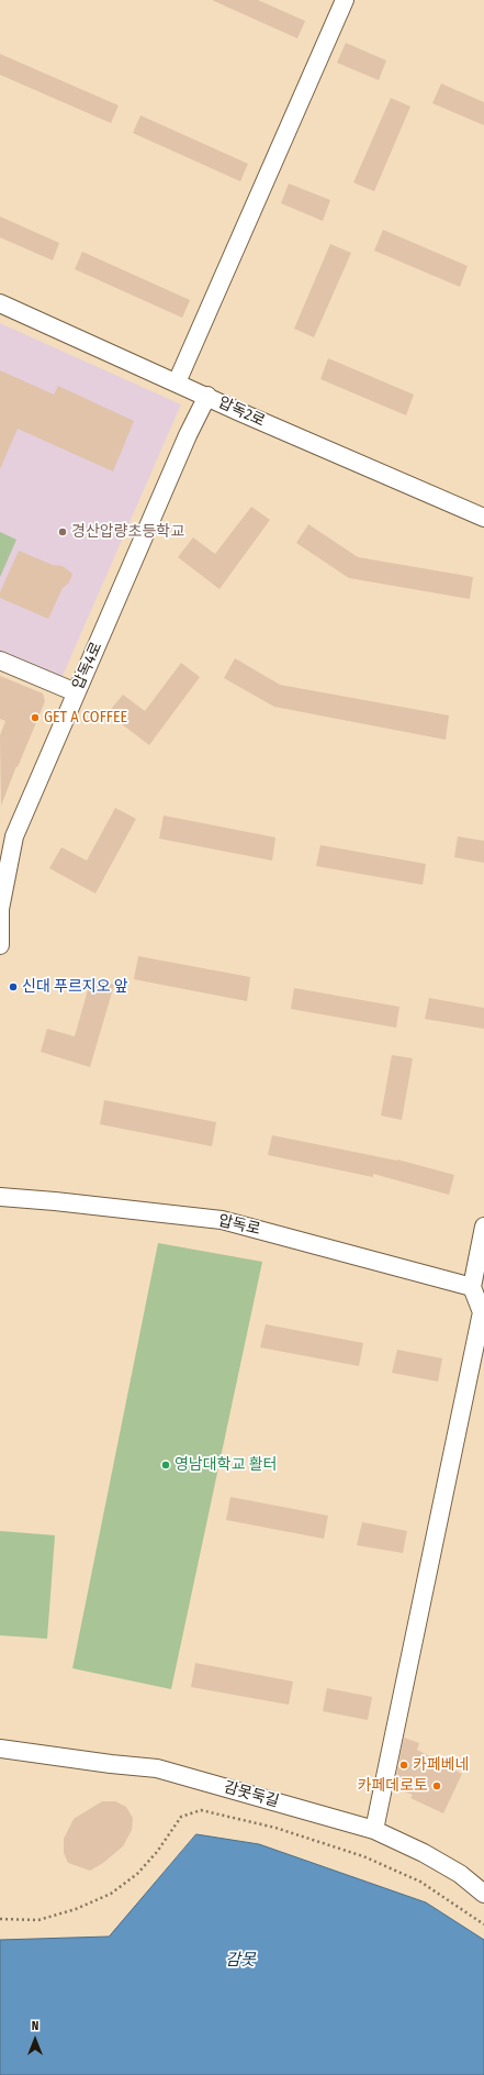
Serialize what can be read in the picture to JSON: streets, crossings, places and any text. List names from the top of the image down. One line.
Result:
{"streets":{"street":["압독2로","압독4로","압독로","감못둑길"]},"crossings":[["압독2로","압독4로"]],"water":["감못"],"places":["경산압량초등학교","GET A COFFEE","신대 푸르지오 앞","영남대학교 활터","카페베네","카페데로토"],"north":"top"}
